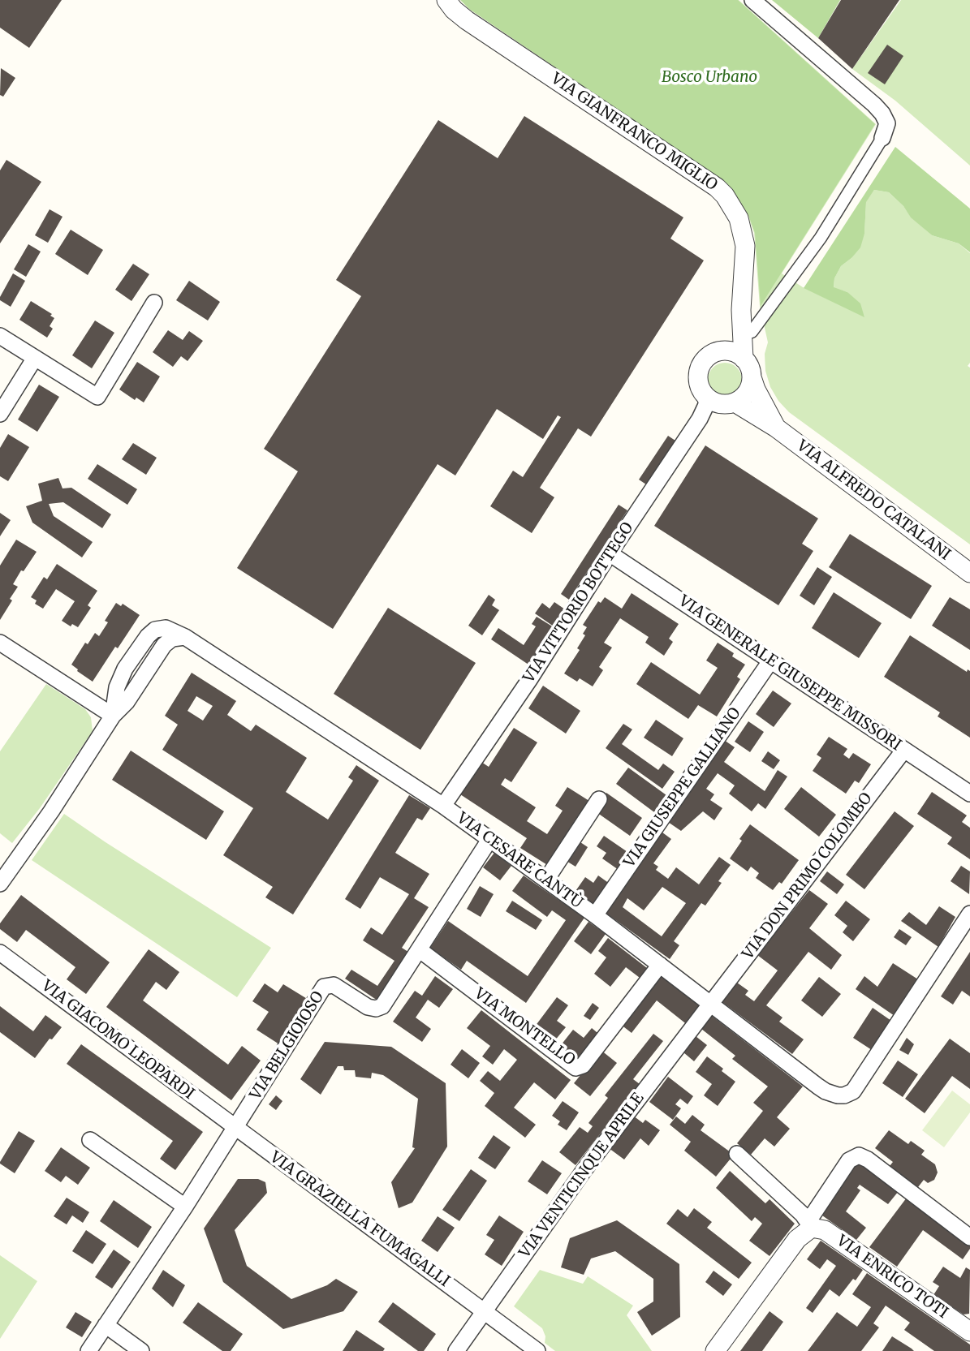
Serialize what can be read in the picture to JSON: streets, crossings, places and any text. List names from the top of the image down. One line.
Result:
{"streets":{"street":["VIA GIANFRANCO MIGLIO","VIA ALFREDO CATALANI","VIA VITTORIO BOTTEGO","VIA GENERALE GIUSEPPE MISSORI","VIA GIUSEPPE GALLIANO","VIA CESARE CANTÙ","VIA DON PRIMO COLOMBO","VIA MONTELLO","VIA GIACOMO LEOPARDI","VIA BELGIOIOSO","VIA VENTICINQUE APRILE","VIA GRAZIELLA FUMAGALLI","VIA ENRICO TOTI"]},"crossings":[["VIA GIANFRANCO MIGLIO","VIA ALFREDO CATALANI"],["VIA GIANFRANCO MIGLIO","VIA VITTORIO BOTTEGO"],["VIA ALFREDO CATALANI","VIA VITTORIO BOTTEGO"],["VIA VITTORIO BOTTEGO","VIA GENERALE GIUSEPPE MISSORI"],["VIA VITTORIO BOTTEGO","VIA CESARE CANTÙ"],["VIA GENERALE GIUSEPPE MISSORI","VIA GIUSEPPE GALLIANO"],["VIA GENERALE GIUSEPPE MISSORI","VIA DON PRIMO COLOMBO"],["VIA GIUSEPPE GALLIANO","VIA CESARE CANTÙ"],["VIA CESARE CANTÙ","VIA DON PRIMO COLOMBO"],["VIA CESARE CANTÙ","VIA MONTELLO"],["VIA CESARE CANTÙ","VIA BELGIOIOSO"],["VIA CESARE CANTÙ","VIA VENTICINQUE APRILE"],["VIA DON PRIMO COLOMBO","VIA VENTICINQUE APRILE"],["VIA MONTELLO","VIA BELGIOIOSO"],["VIA GIACOMO LEOPARDI","VIA BELGIOIOSO"],["VIA GIACOMO LEOPARDI","VIA GRAZIELLA FUMAGALLI"],["VIA BELGIOIOSO","VIA GRAZIELLA FUMAGALLI"],["VIA VENTICINQUE APRILE","VIA GRAZIELLA FUMAGALLI"]],"parks":["Bosco Urbano"]}
